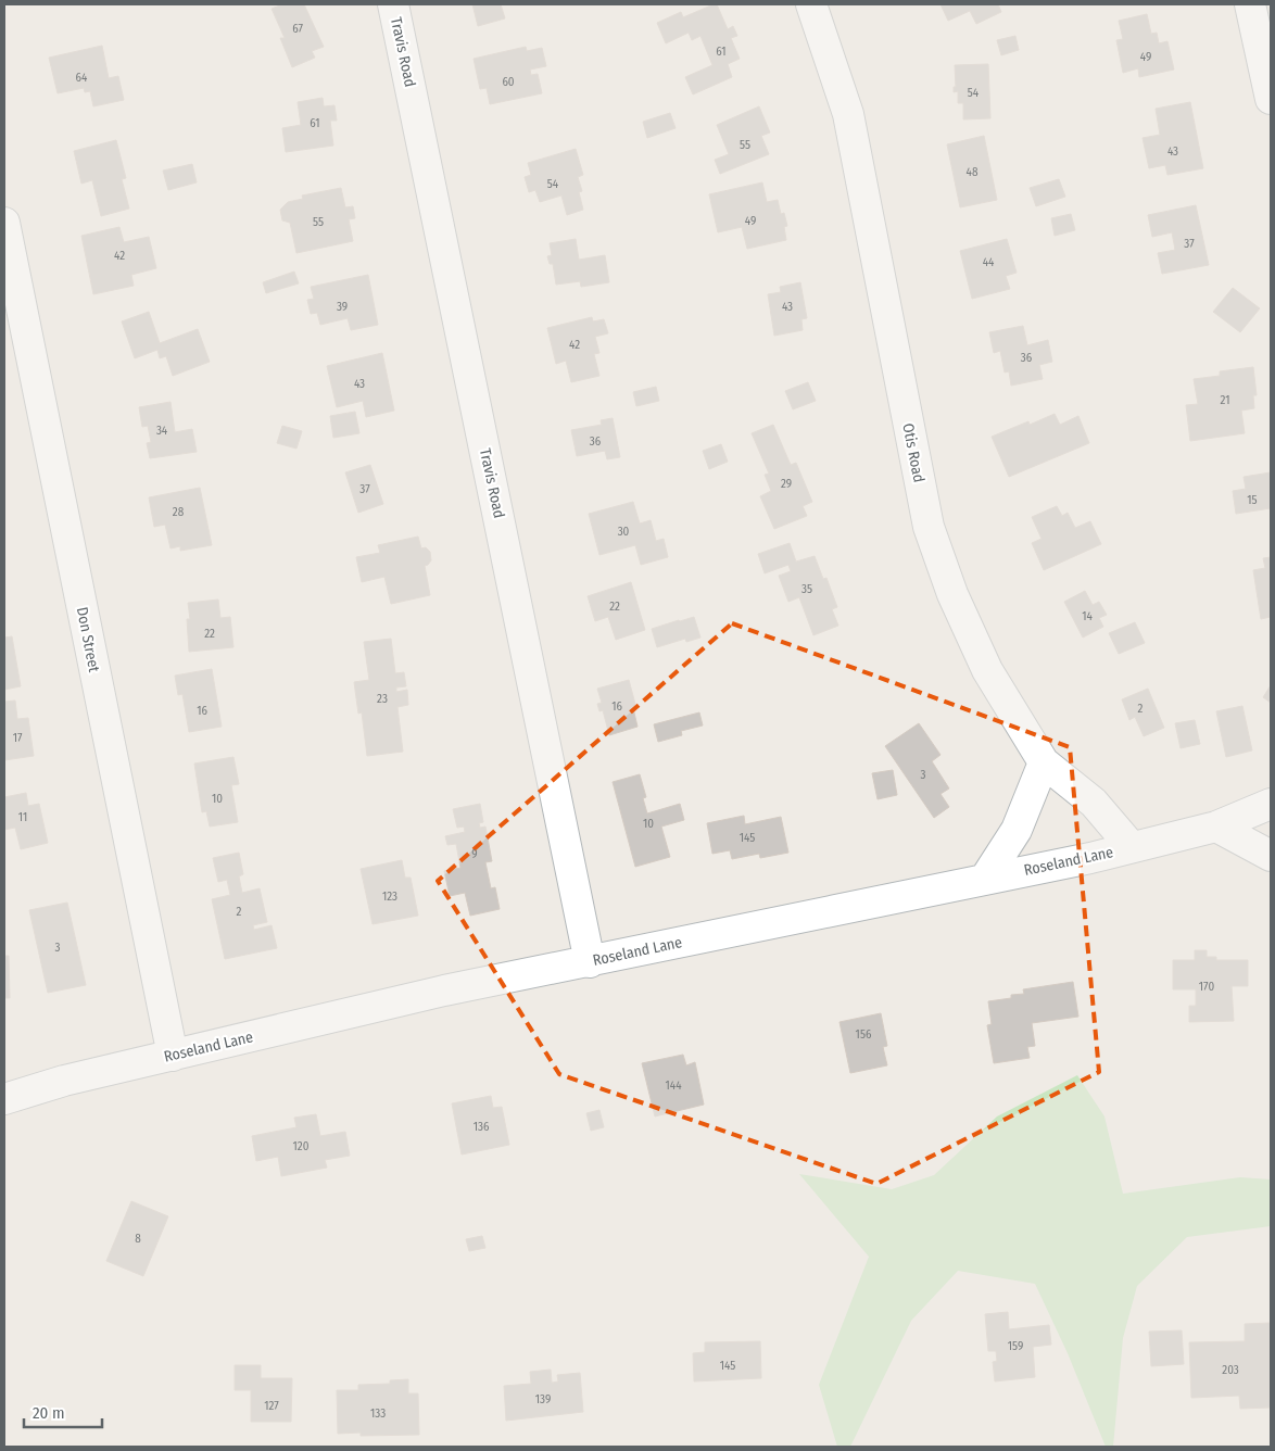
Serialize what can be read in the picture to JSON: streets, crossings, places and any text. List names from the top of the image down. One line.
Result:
{"streets":{"street":["Travis Road","Otis Road","Don Street","Roseland Lane"]},"crossings":[["Travis Road","Roseland Lane"],["Otis Road","Roseland Lane"],["Don Street","Roseland Lane"]],"house_numbers":["67","61","49","64","60","54","61","55","43","48","54","49","55","37","42","44","39","43","42","36","43","21","34","36","29","37","15","28","30","35","22","14","22","23","16","2","16","17","3","10","11","10","145","9","123","2","3","170","156","144","136","120","8","159","145","203","139","127","133"],"scale_bar":"20 m"}
